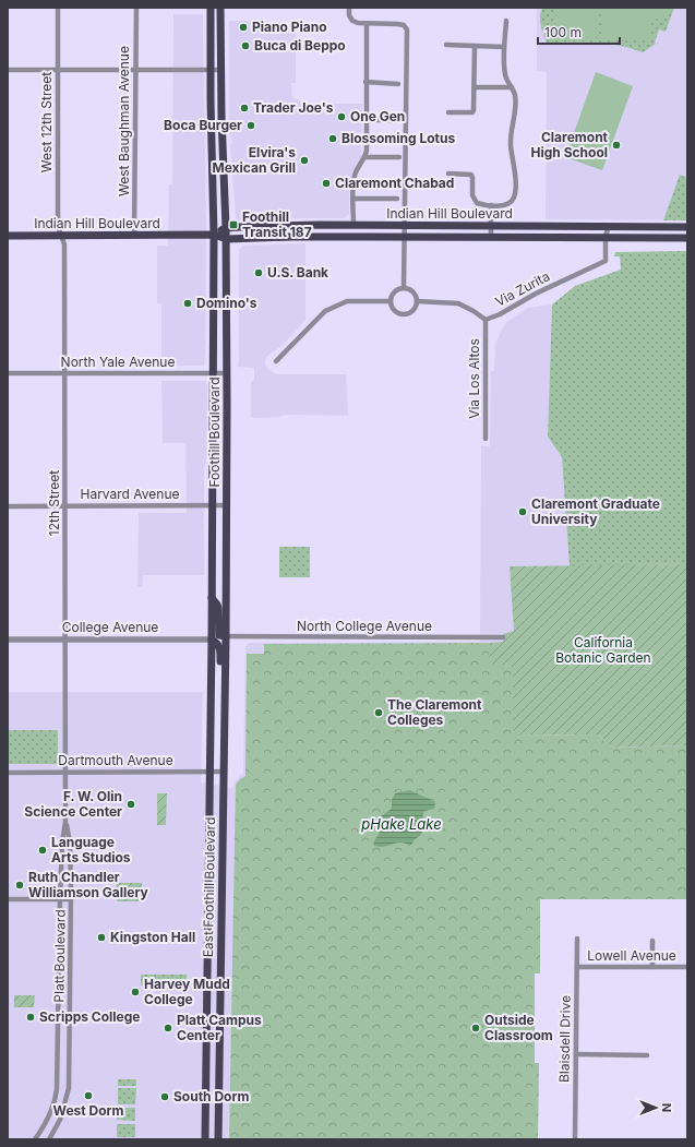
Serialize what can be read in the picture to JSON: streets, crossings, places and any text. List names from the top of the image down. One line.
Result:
{"streets":{"main road":["Indian Hill Boulevard","Foothill Boulevard","East Foothill Boulevard"],"street":["West Baughman Avenue","West 12th Street","Via Zurita","North Yale Avenue","Via Los Altos","Harvard Avenue","12th Street","North College Avenue","College Avenue","Dartmouth Avenue","Platt Boulevard","Lowell Avenue","Blaisdell Drive"]},"crossings":[["West Baughman Avenue","Indian Hill Boulevard"],["West 12th Street","Indian Hill Boulevard"],["West 12th Street","12th Street"],["Indian Hill Boulevard","Via Zurita"],["Indian Hill Boulevard","Foothill Boulevard"],["Indian Hill Boulevard","12th Street"],["Via Zurita","Via Los Altos"],["North Yale Avenue","Foothill Boulevard"],["North Yale Avenue","12th Street"],["Foothill Boulevard","Harvard Avenue"],["Foothill Boulevard","North College Avenue"],["Foothill Boulevard","College Avenue"],["Foothill Boulevard","East Foothill Boulevard"],["Harvard Avenue","12th Street"],["12th Street","College Avenue"],["12th Street","Dartmouth Avenue"],["12th Street","Platt Boulevard"],["North College Avenue","East Foothill Boulevard"],["College Avenue","East Foothill Boulevard"],["Dartmouth Avenue","East Foothill Boulevard"],["Dartmouth Avenue","Platt Boulevard"],["Lowell Avenue","Blaisdell Drive"]],"water":["pHake Lake"],"parks":["California Botanic Garden"],"places":{"other":["Piano Piano","Buca di Beppo","Trader Joe's","One Gen","Boca Burger","Blossoming Lotus","Claremont High School","Elvira's Mexican Grill","Claremont Chabad","U.S. Bank","Domino's","Claremont Graduate University","The Claremont Colleges","F. W. Olin Science Center","Language Arts Studios","Ruth Chandler Williamson Gallery","Kingston Hall","Harvey Mudd College","Scripps College","Platt Campus Center","Outside Classroom","West Dorm","South Dorm"],"transit":["Foothill Transit 187"]},"scale_bar":"100 m","north":"right"}
